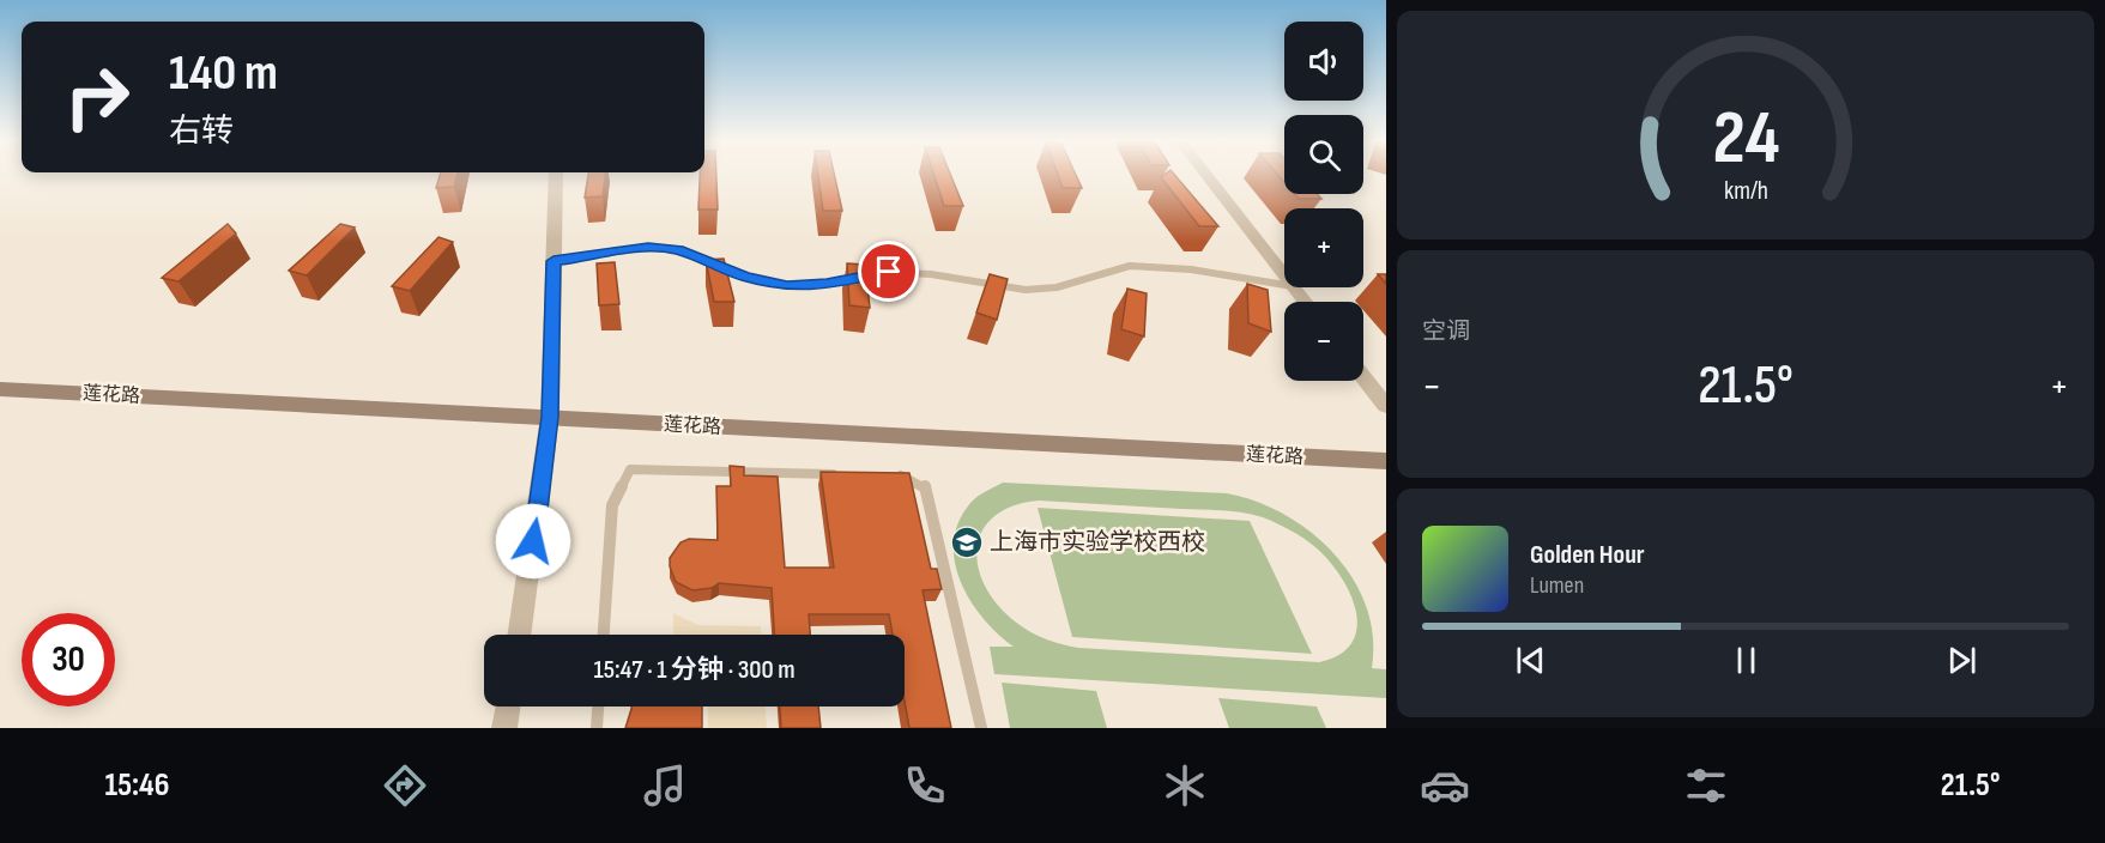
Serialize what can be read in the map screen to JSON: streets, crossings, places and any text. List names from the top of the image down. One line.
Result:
{"streets":{"main road":["莲花路"]},"places":{"school or university":["上海市实验学校西校"]},"page":{"map_buttons":["+","−"],"turn":["140 m","右转"],"tile":"空调","heat":["−","21.5°","+"],"song":["Golden Hour","Lumen"],"limit":"30","trip":"15:47 · 1 分钟 · 300 m","tabs":["15:46","21.5°"],"gauge":["24","km/h"]}}
